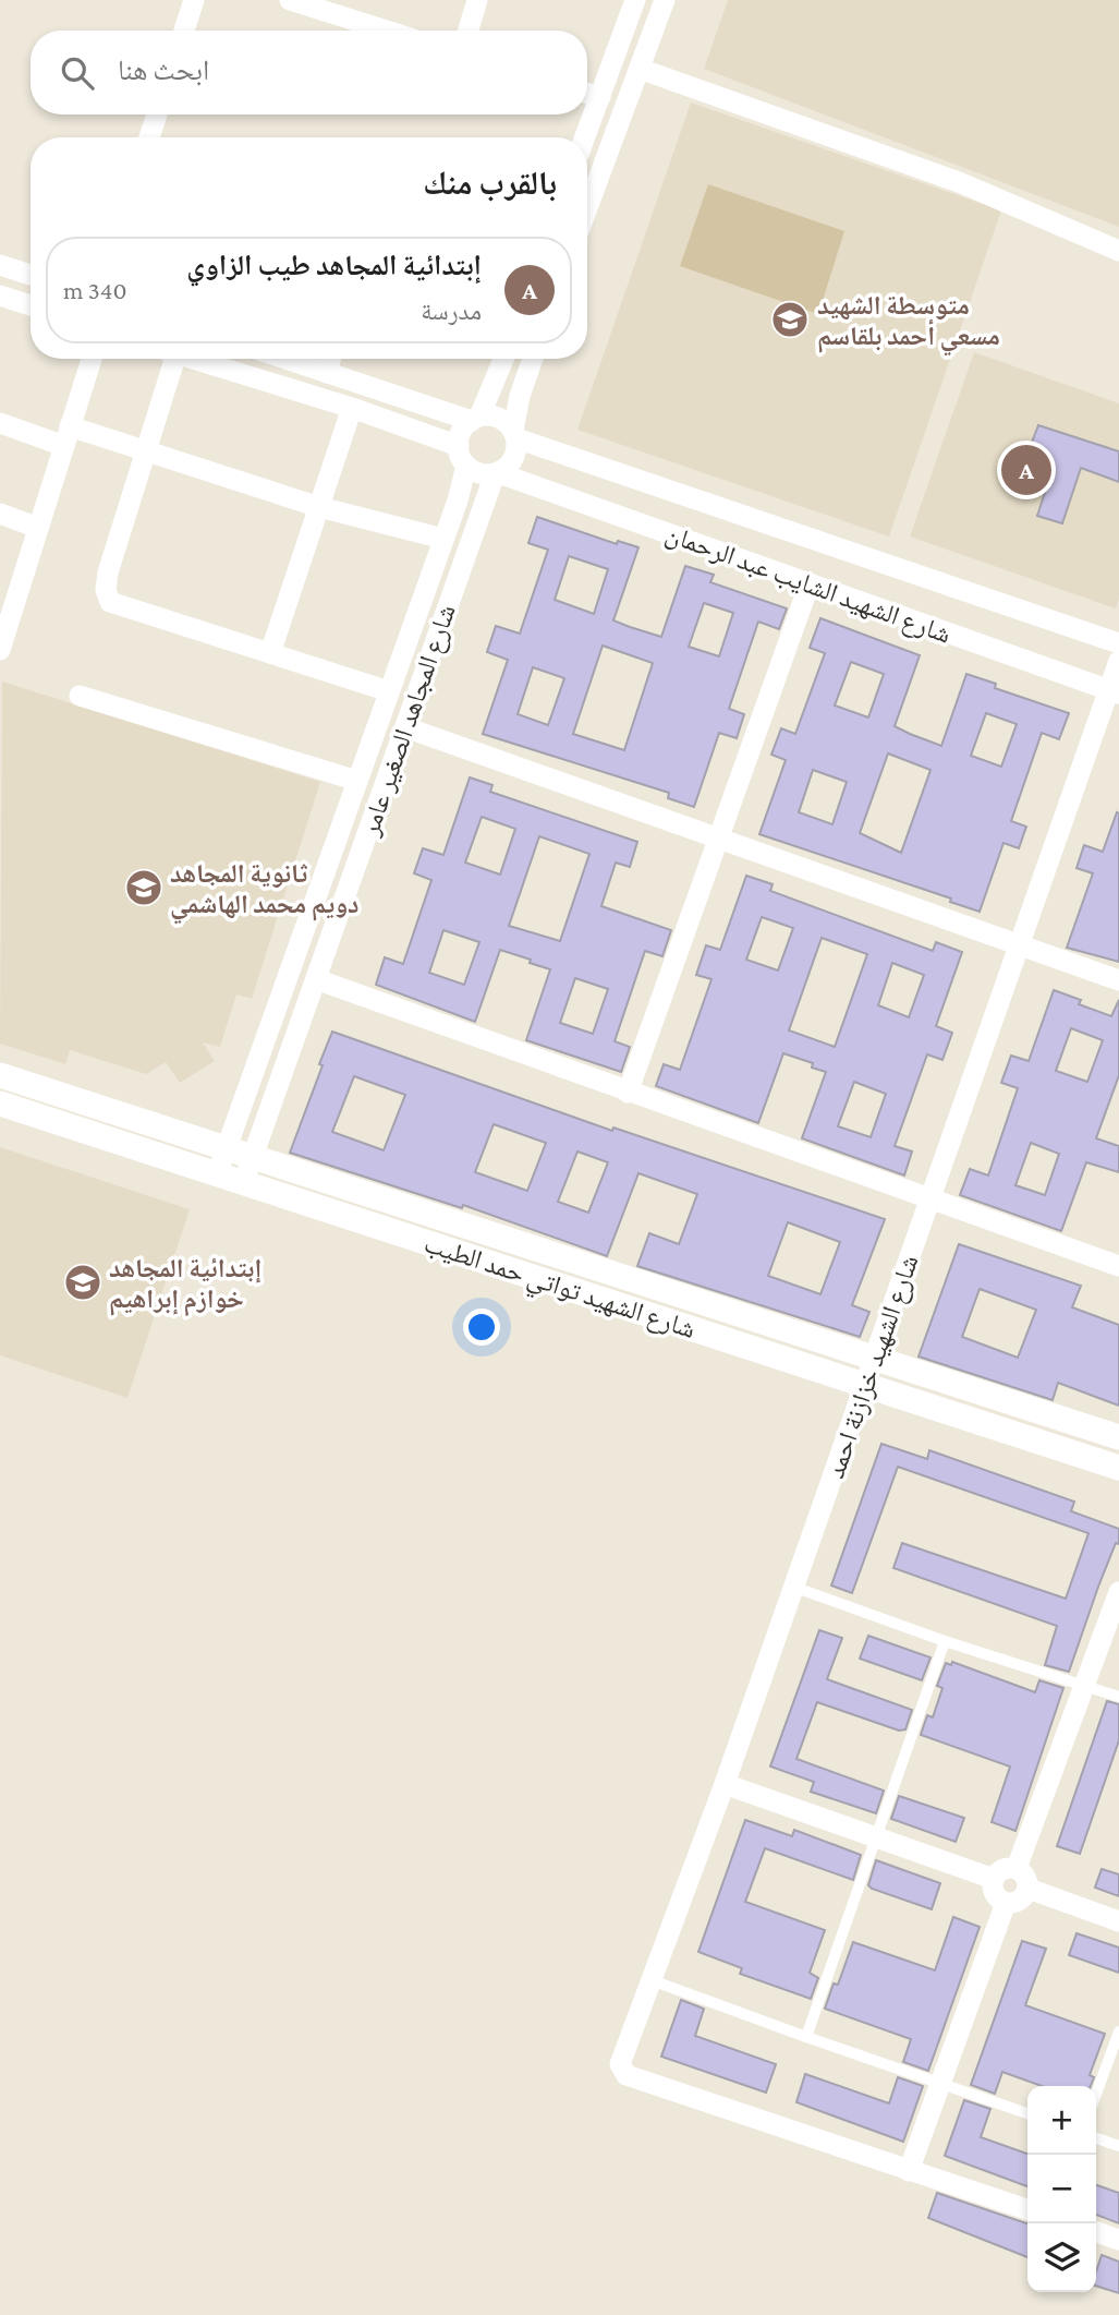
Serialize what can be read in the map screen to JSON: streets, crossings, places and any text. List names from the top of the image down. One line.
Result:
{"streets":{"street":["شارع الشهيد الشايب عبد الرحمان","شارع المجاهد الصغير عامر","شارع الشهيد تواتي حمد الطيب","شارع الشهيد خزازنة احمد"]},"crossings":[["شارع الشهيد الشايب عبد الرحمان","شارع المجاهد الصغير عامر"],["شارع الشهيد الشايب عبد الرحمان","شارع الشهيد خزازنة احمد"],["شارع المجاهد الصغير عامر","شارع الشهيد تواتي حمد الطيب"],["شارع الشهيد تواتي حمد الطيب","شارع الشهيد خزازنة احمد"]],"places":{"school or university":["متوسطة الشهيد مسعي أحمد بلقاسم","ثانوية المجاهد دويم محمد الهاشمي","إبتدائية المجاهد خوازم إبراهيم"]},"page":{"search":"ابحث هنا","heading":"بالقرب منك","list":[{"mark":"A","name":"إبتدائية المجاهد طيب الزاوي","note":"مدرسة","value":"340 m"}],"pins":"A","map_buttons":["+","−"]}}
